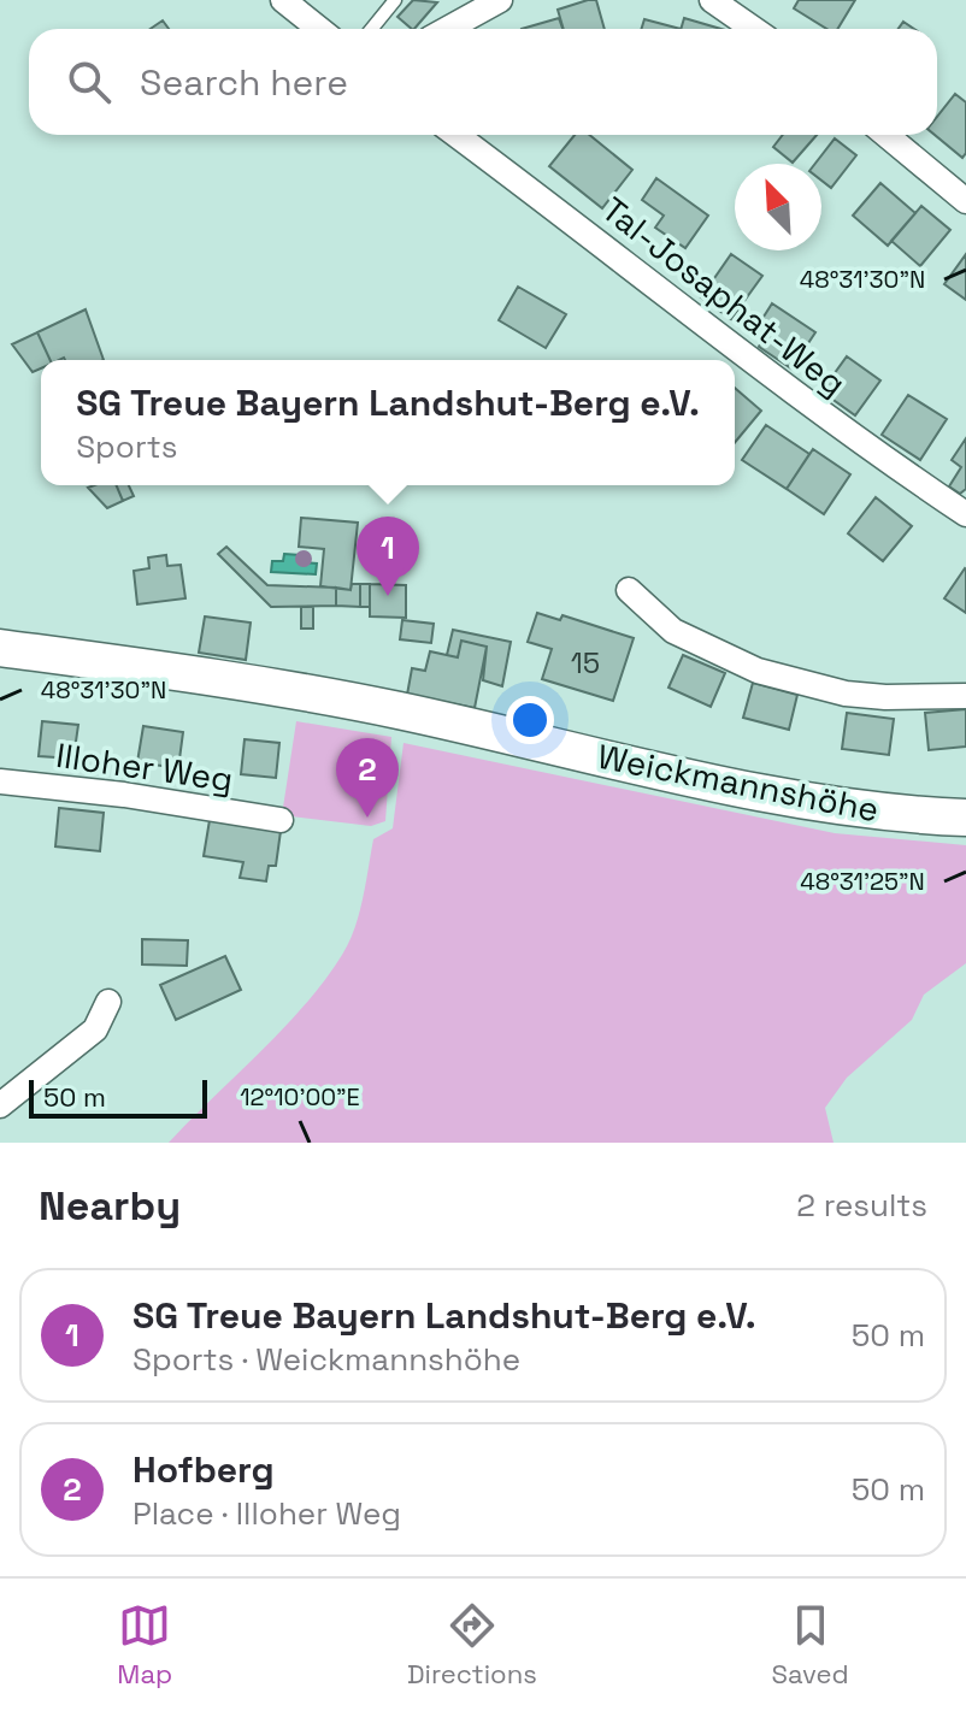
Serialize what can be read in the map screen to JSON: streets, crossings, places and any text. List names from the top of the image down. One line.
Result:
{"streets":{"street":["Tal-Josaphat-Weg","Illoher Weg","Weickmannshöhe"]},"house_numbers":["15"],"scale_bar":"50 m","north":"top left","page":{"search":"Search here","popup":["SG Treue Bayern Landshut-Berg e.V.","Sports"],"pins":["1","2"],"scale":"50 m","heading":["Nearby","2 results"],"list":[{"mark":"1","name":"SG Treue Bayern Landshut-Berg e.V.","note":"Sports · Weickmannshöhe","value":"50 m"},{"mark":"2","name":"Hofberg","note":"Place · Illoher Weg","value":"50 m"}],"nav":["Map","Directions","Saved"]},"coordinates":["48°31'30\"N","48°31'25\"N","12°10'00\"E"]}
